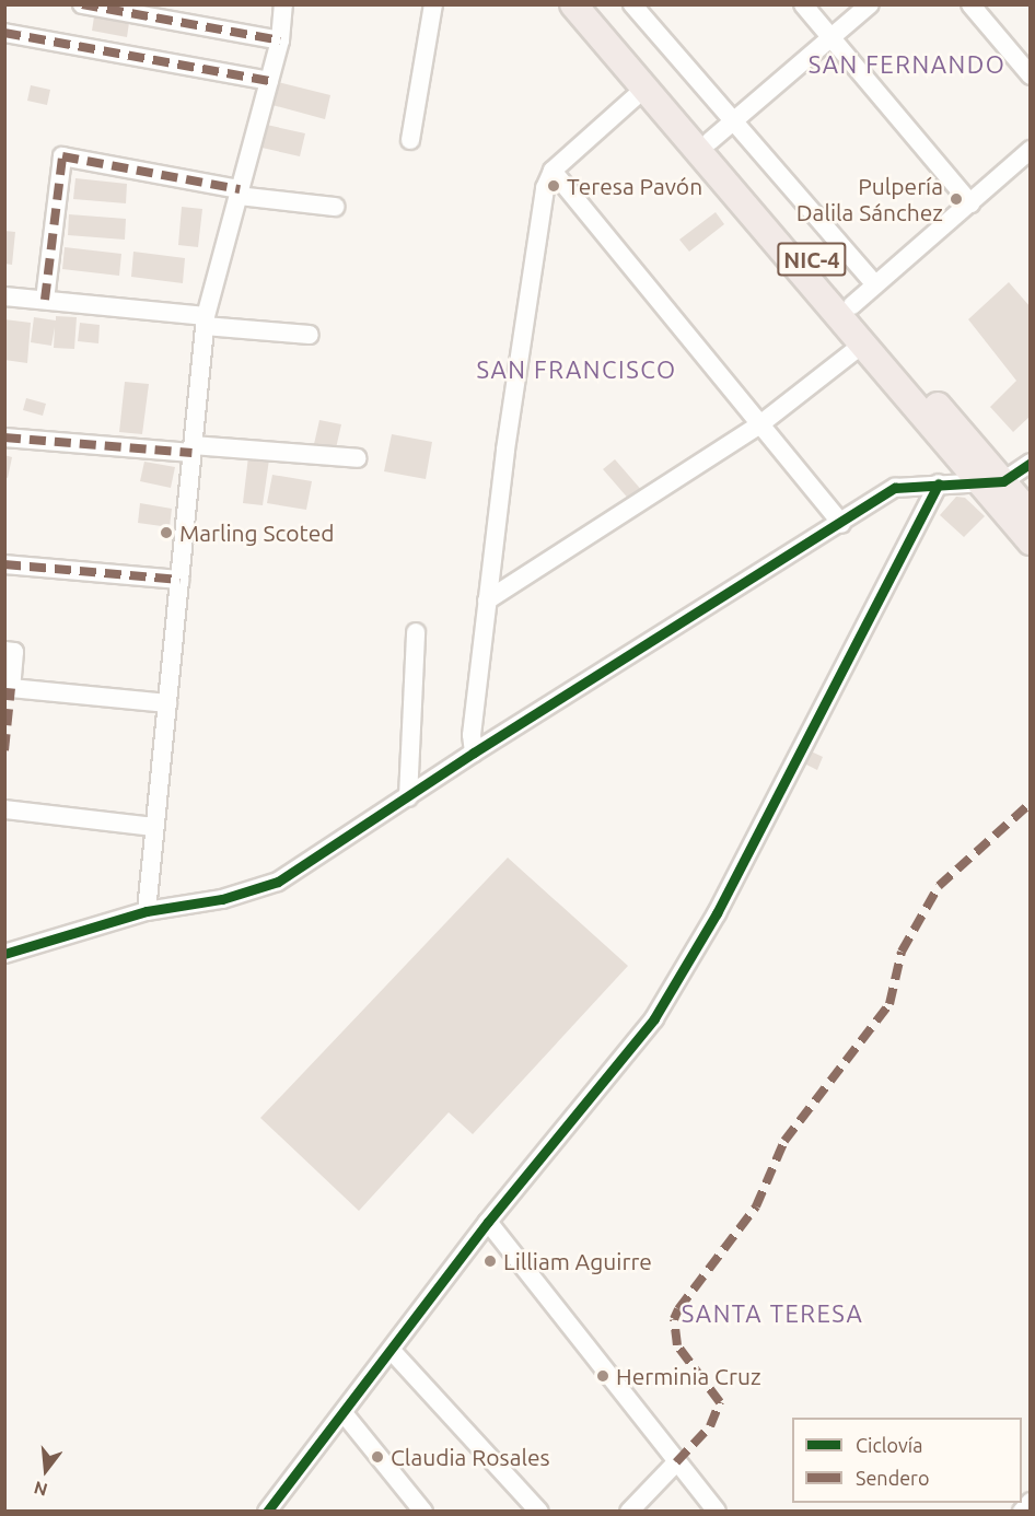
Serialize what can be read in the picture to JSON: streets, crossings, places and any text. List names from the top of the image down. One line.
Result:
{"streets":{"highway":["NIC-4"]},"districts":["SAN FERNANDO","SAN FRANCISCO","SANTA TERESA"],"places":["Teresa Pavón","Pulpería Dalila Sánchez","Marling Scoted","Lilliam Aguirre","Herminia Cruz","Claudia Rosales"],"legend":["Ciclovía","Sendero"],"north":"bottom"}
